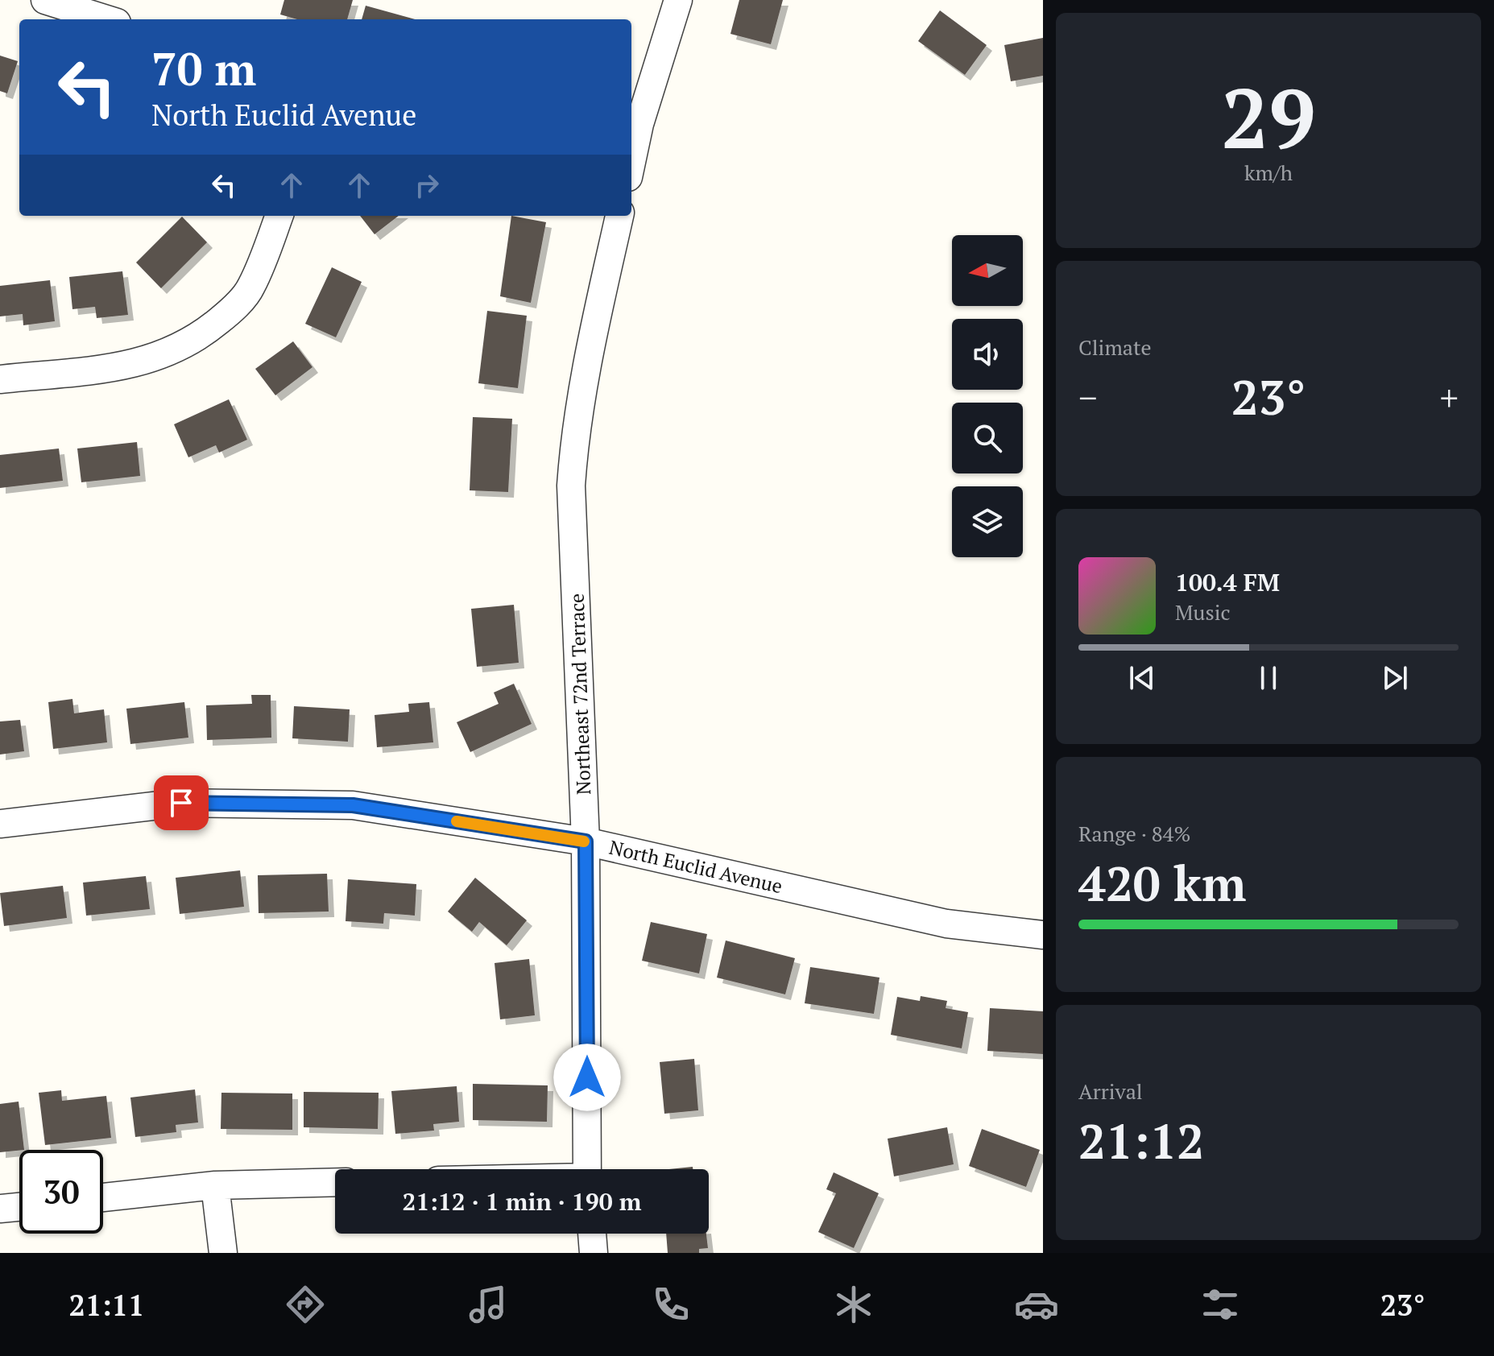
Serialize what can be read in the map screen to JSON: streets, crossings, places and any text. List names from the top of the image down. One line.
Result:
{"streets":{"street":["Northeast 72nd Terrace","North Euclid Avenue"]},"crossings":[["Northeast 72nd Terrace","North Euclid Avenue"]],"north":"left","page":{"tile":[["29","km/h"],"Climate",["Range · 84%","420 km"],["Arrival","21:12"]],"turn":["70 m","North Euclid Avenue"],"heat":["−","23°","+"],"song":["100.4 FM","Music"],"limit":"30","trip":"21:12 · 1 min · 190 m","tabs":["21:11","23°"]}}
